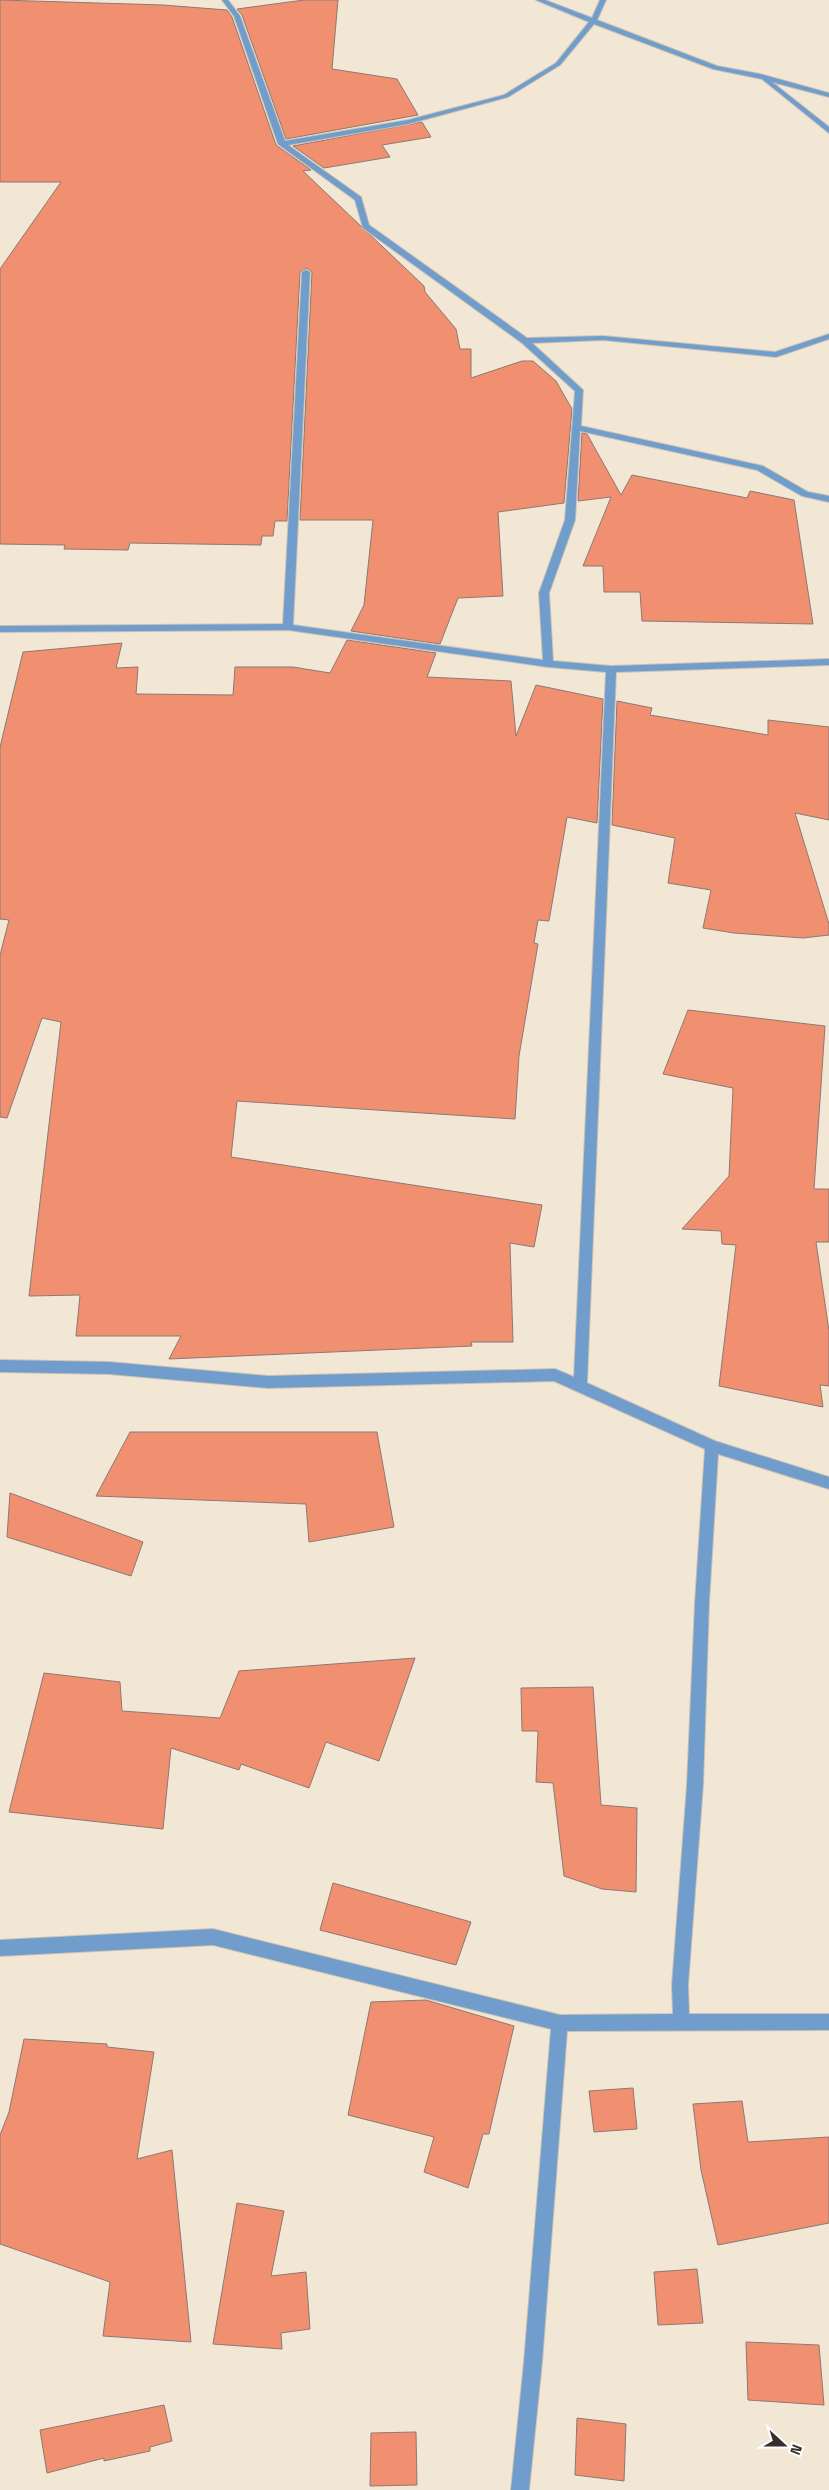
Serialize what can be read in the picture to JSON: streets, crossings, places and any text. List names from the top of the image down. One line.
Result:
{"north":"right"}
